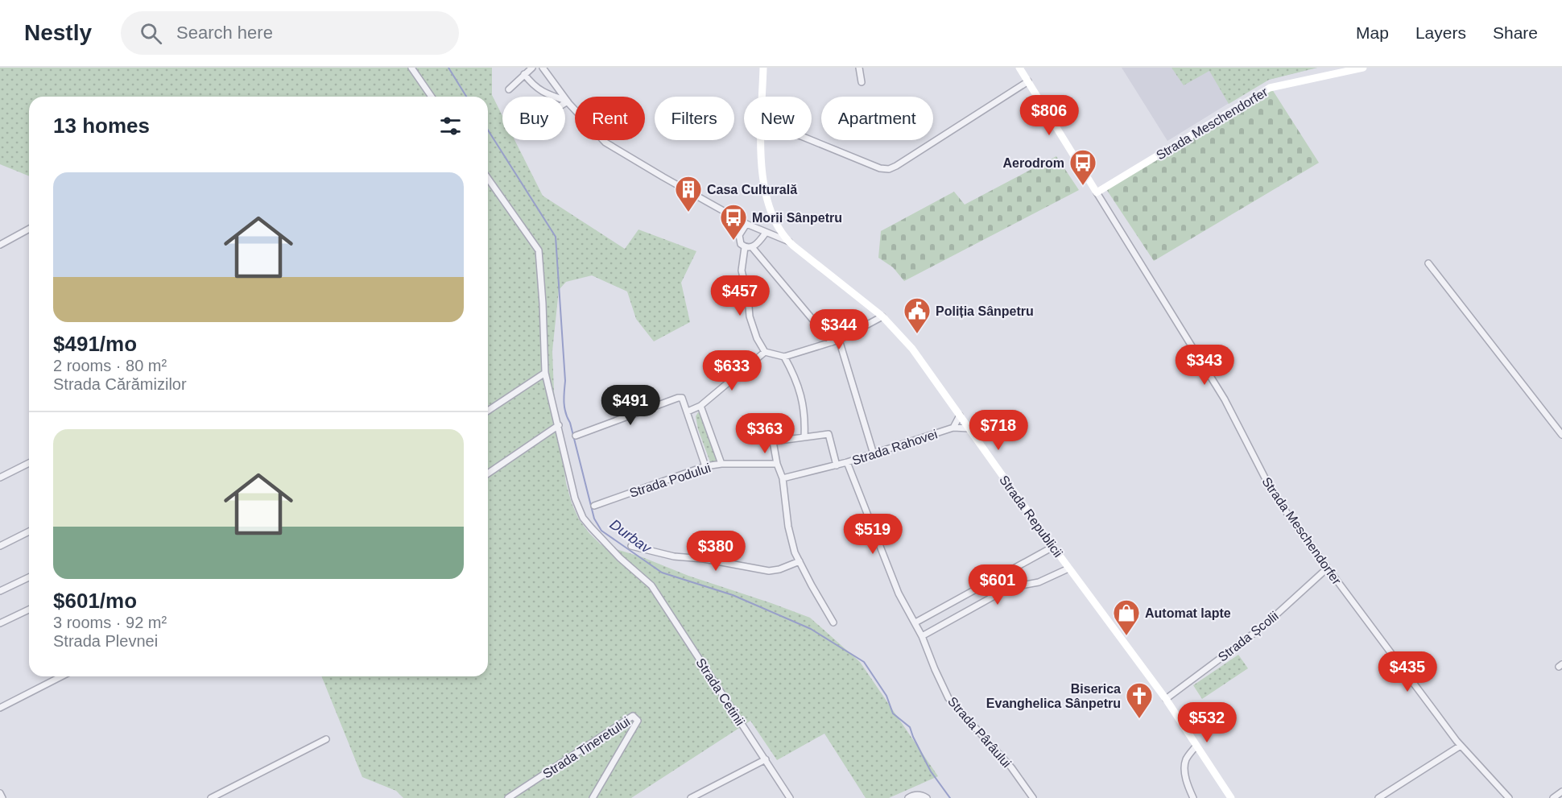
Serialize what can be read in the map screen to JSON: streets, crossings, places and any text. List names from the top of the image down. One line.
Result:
{"streets":{"main road":["Strada Meschendorfer","Strada Republicii"],"street":["Strada Rahovei","Strada Podului","Strada Școlii","Strada Cetinii","Strada Pârâului","Strada Tineretului"]},"crossings":[["Strada Meschendorfer","Strada Școlii"],["Strada Rahovei","Strada Pârâului"],["Strada Republicii","Strada Școlii"]],"water":["Durbav"],"places":{"bus stop":["Aerodrom","Morii Sânpetru"],"building":["Casa Culturală"],"public building":["Poliția Sânpetru"],"shop":["Automat lapte"],"church":["Biserica Evanghelica Sânpetru"]},"page":{"header":"Nestly","search":"Search here","nav":["Map","Layers","Share"],"price":["$806","$457","$344","$343","$633","$491","$718","$363","$519","$380","$601","$435","$532"],"chip":["Buy","Rent","Filters","New","Apartment"],"heading":"13 homes","list":[{"name":"$491/mo","note":"2 rooms · 80 m² · Strada Cărămizilor"},{"name":"$601/mo","note":"3 rooms · 92 m² · Strada Plevnei"}]}}
